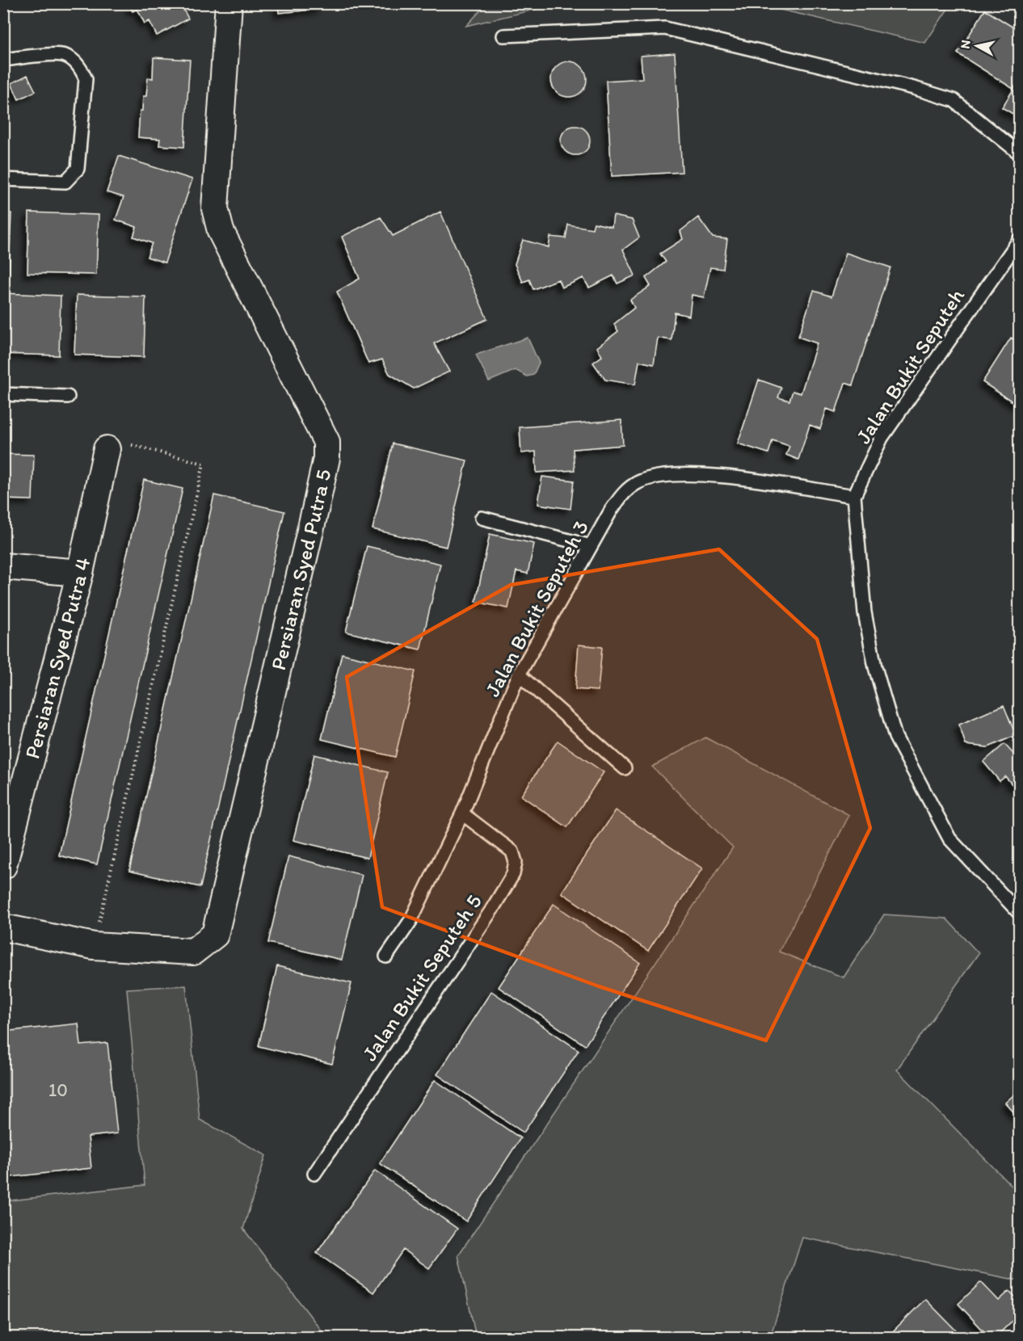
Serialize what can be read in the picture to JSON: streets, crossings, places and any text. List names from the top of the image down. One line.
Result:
{"streets":{"street":["Persiaran Syed Putra 5","Persiaran Syed Putra 4"],"lane":["Jalan Bukit Seputeh","Jalan Bukit Seputeh 3","Jalan Bukit Seputeh 5"]},"crossings":[["Jalan Bukit Seputeh","Jalan Bukit Seputeh 3"],["Jalan Bukit Seputeh 3","Jalan Bukit Seputeh 5"]],"house_numbers":["10"],"north":"left"}
